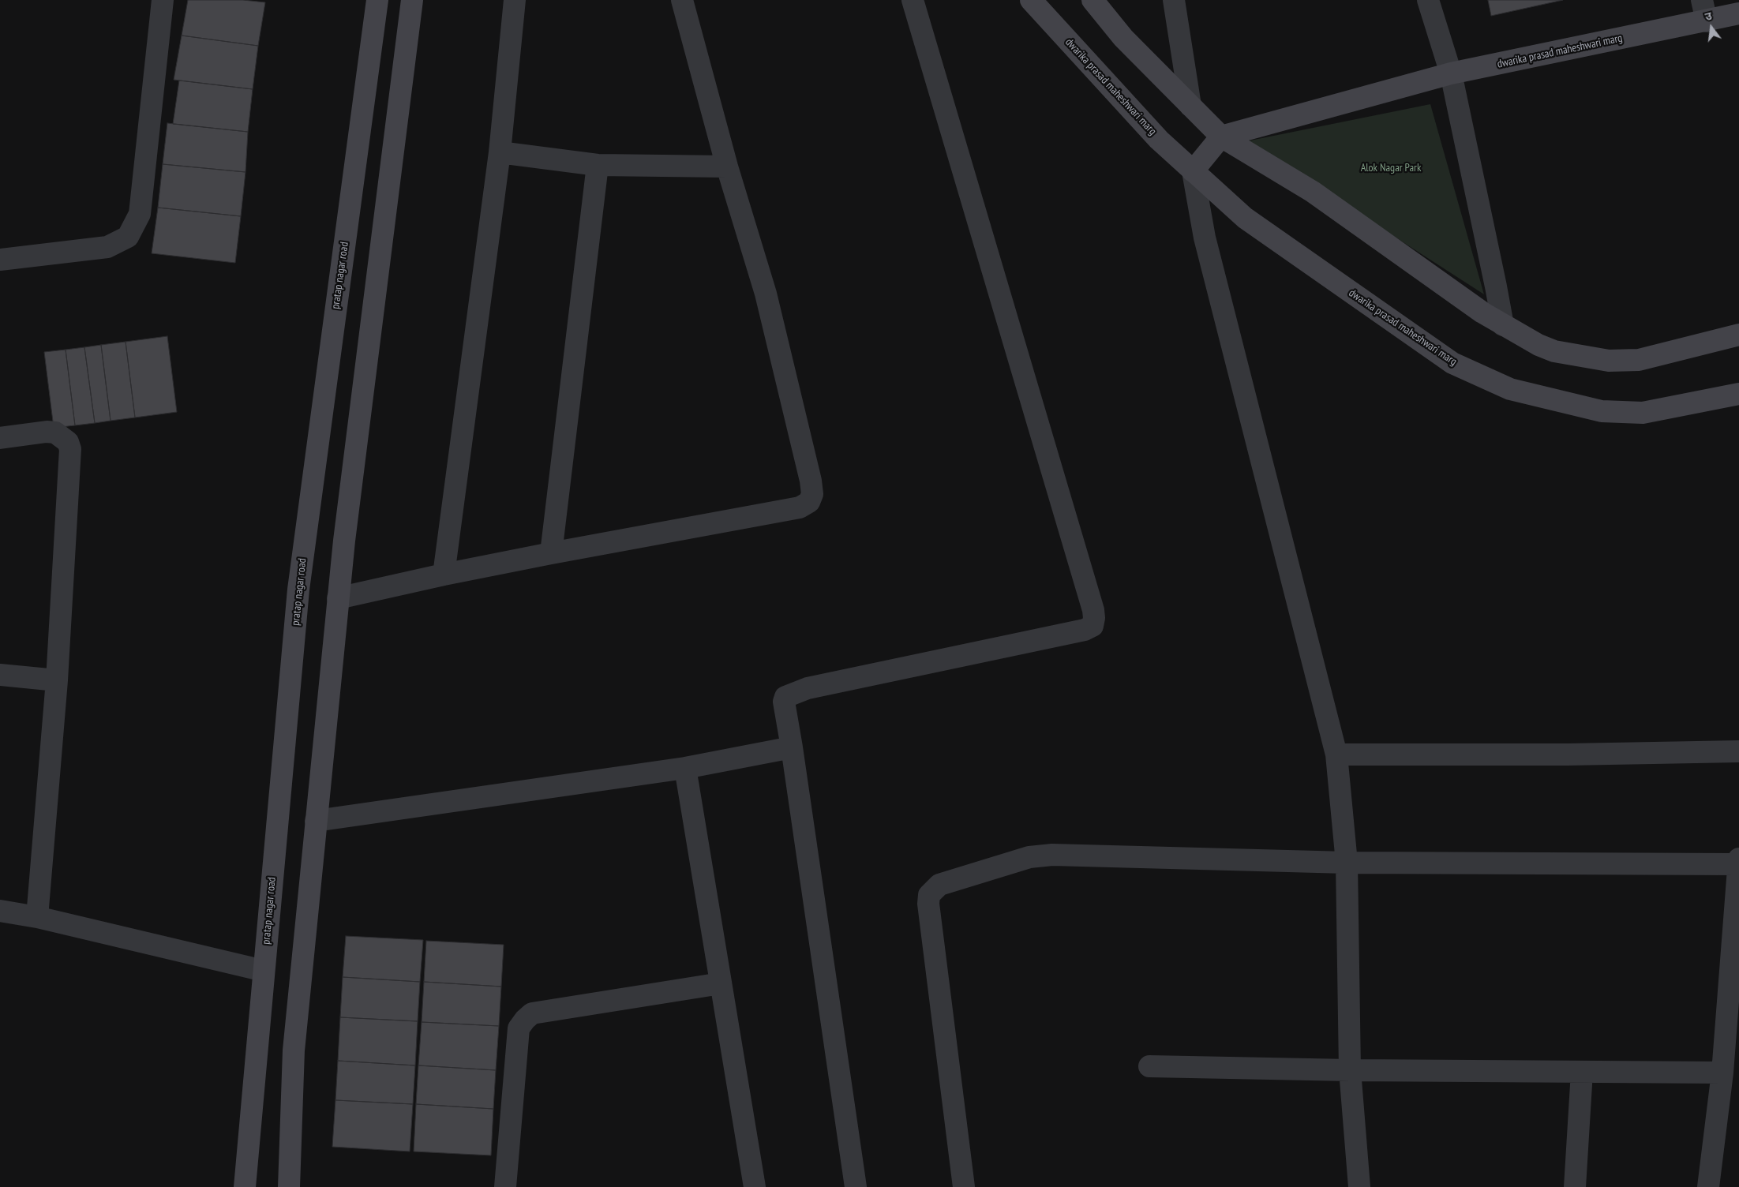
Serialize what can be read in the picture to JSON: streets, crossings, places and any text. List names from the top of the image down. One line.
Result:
{"streets":{"street":["dwarika prasad maheshwari marg","pratap nagar road"]},"parks":["Alok Nagar Park"],"north":"top"}
